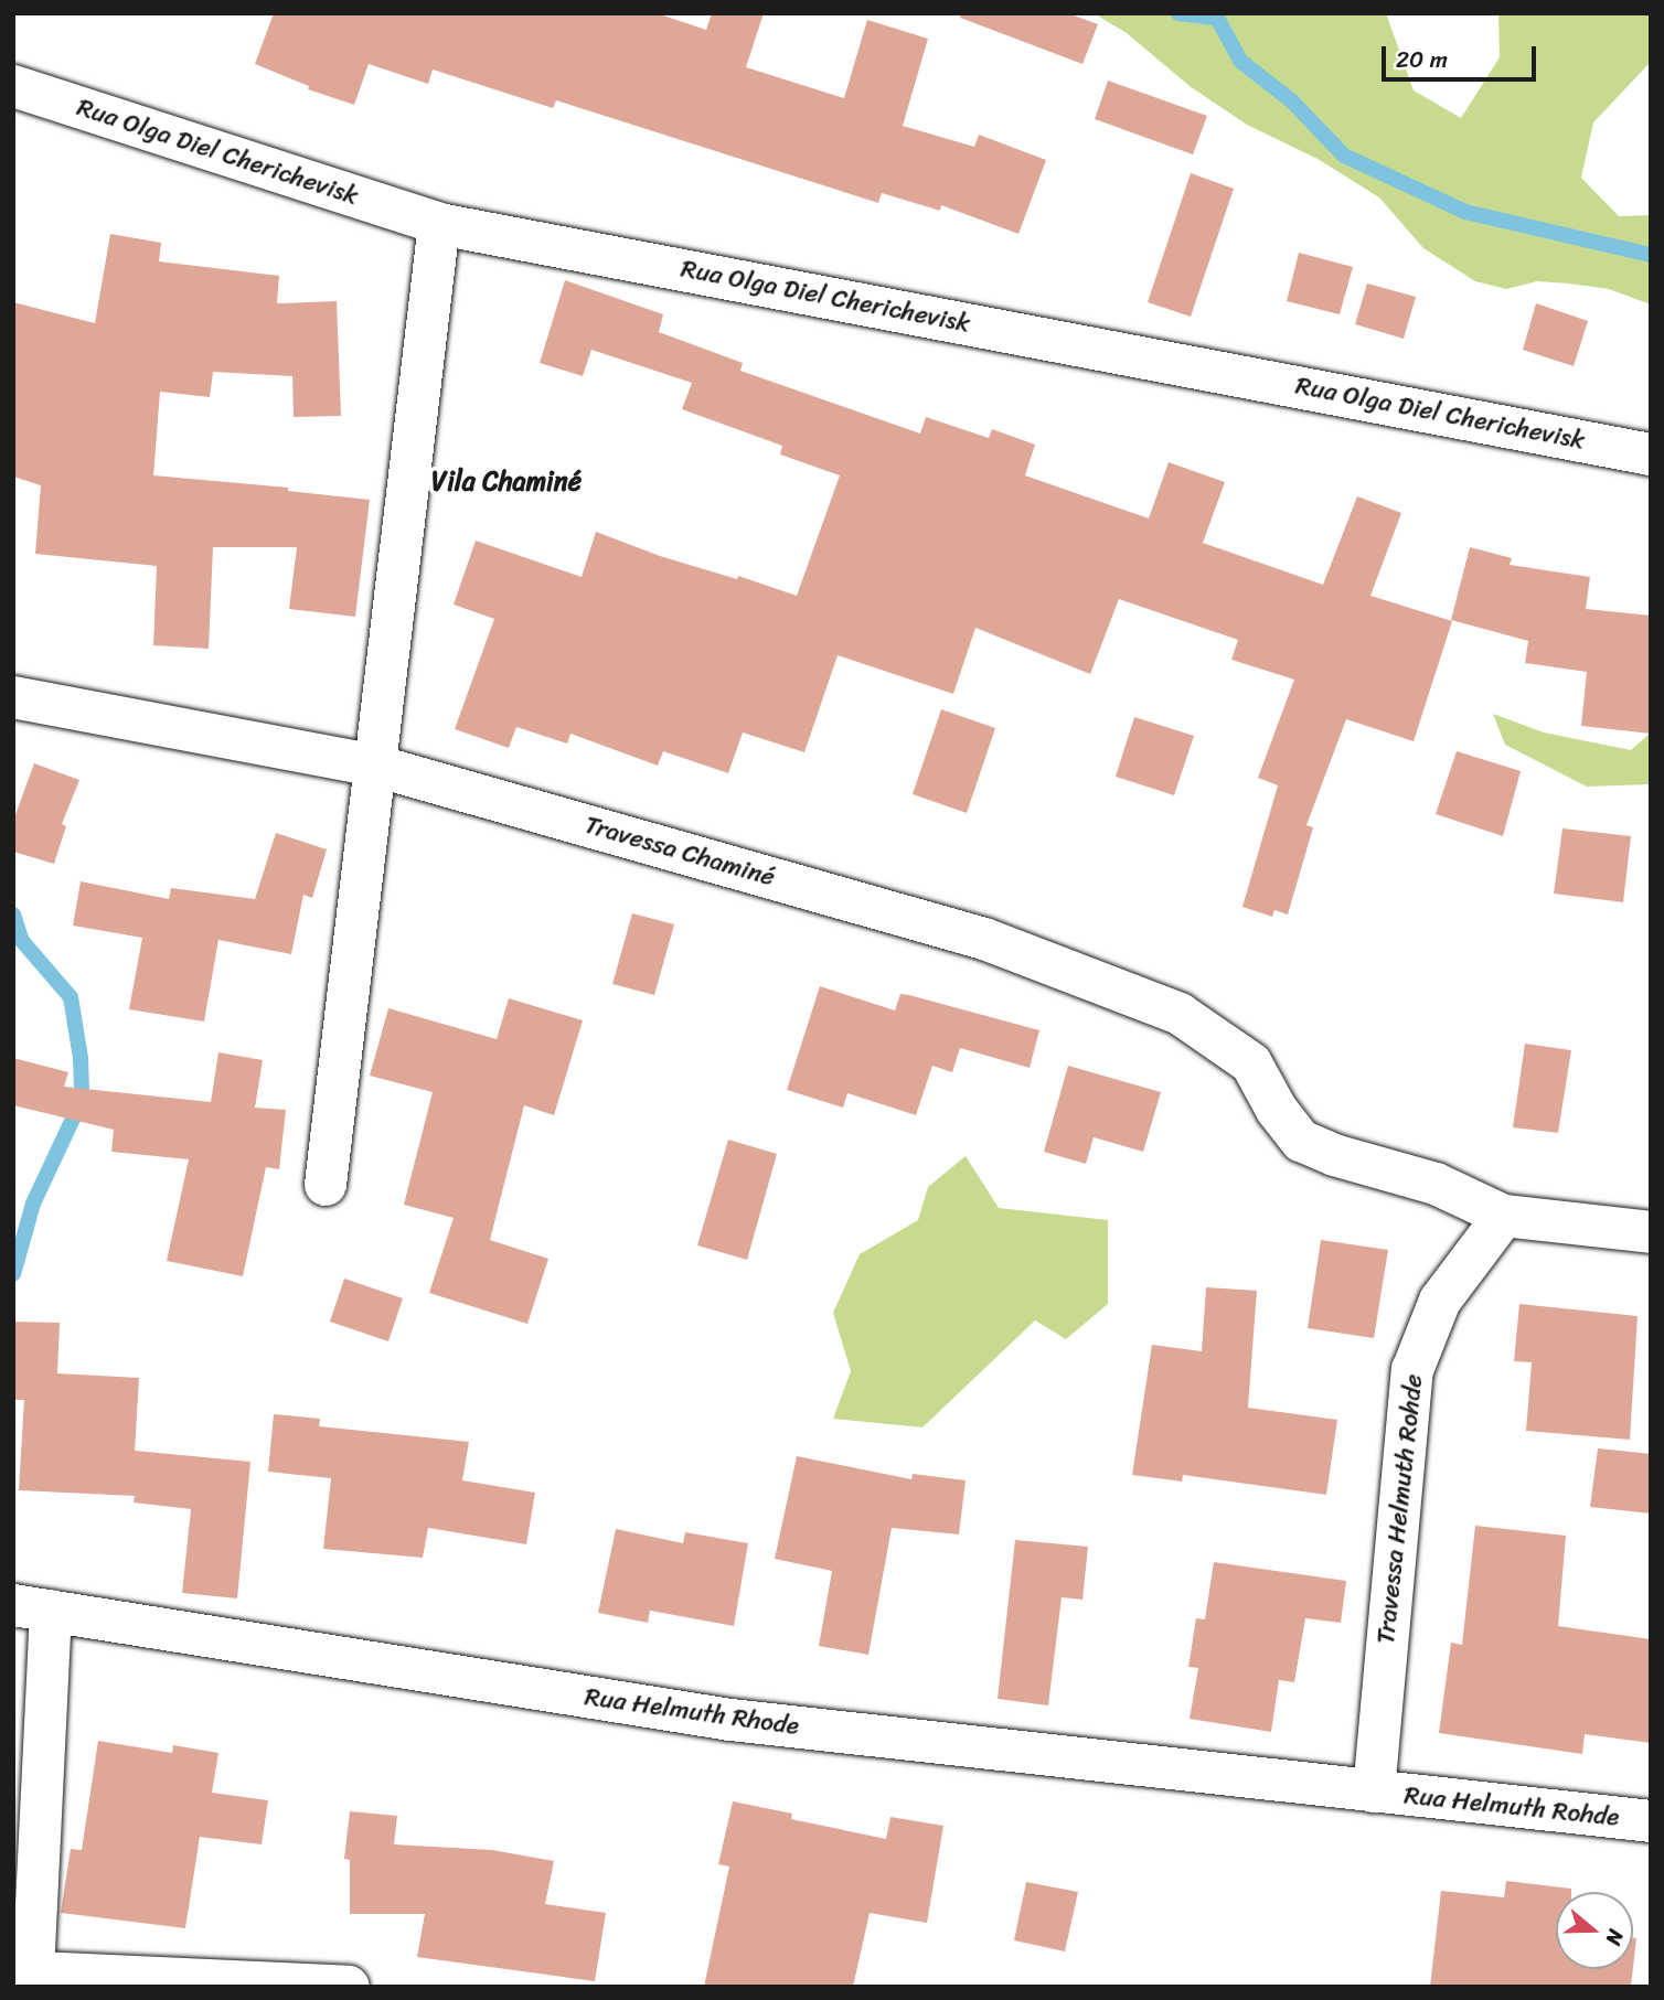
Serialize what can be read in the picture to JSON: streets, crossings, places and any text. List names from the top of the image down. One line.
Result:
{"streets":{"street":["Rua Olga Diel Cherichevisk","Travessa Chaminé","Travessa Helmuth Rohde","Rua Helmuth Rhode","Rua Helmuth Rohde"]},"crossings":[["Travessa Chaminé","Travessa Helmuth Rohde"],["Travessa Helmuth Rohde","Rua Helmuth Rhode"],["Travessa Helmuth Rohde","Rua Helmuth Rohde"],["Rua Helmuth Rhode","Rua Helmuth Rohde"]],"districts":["Vila Chaminé"],"scale_bar":"20 m","north":"right"}
